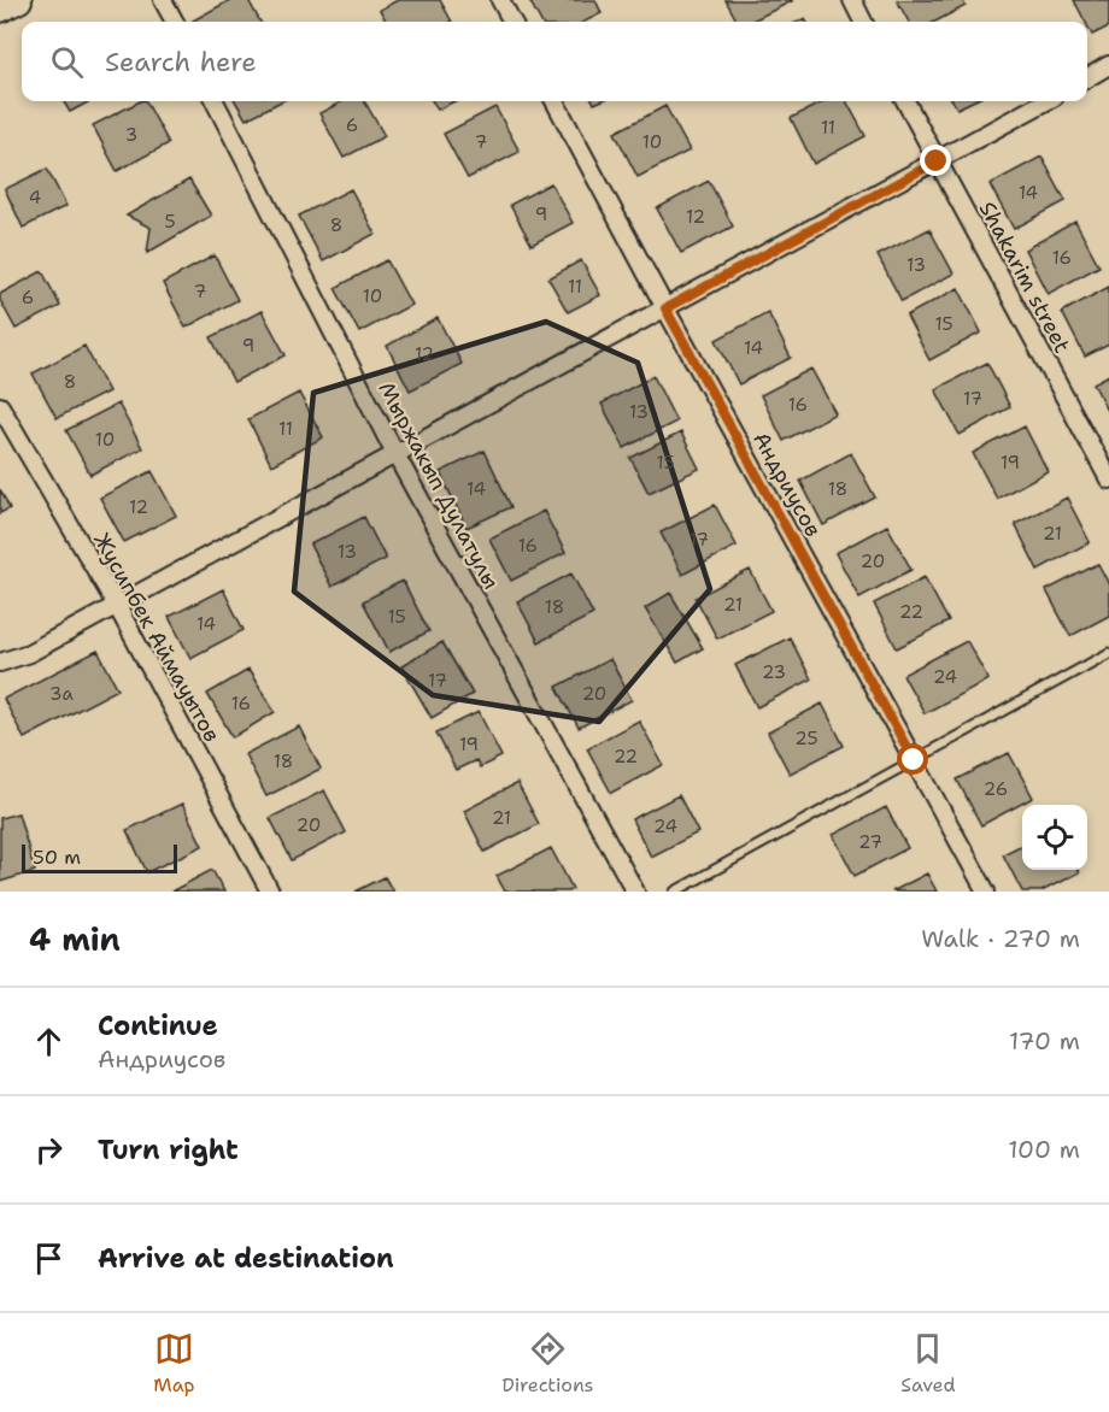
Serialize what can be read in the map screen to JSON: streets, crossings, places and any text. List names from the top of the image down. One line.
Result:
{"streets":{"street":["Shakarim street","Андриусов","Мыржакып Дулатулы","Жусипбек Аймауытов"]},"house_numbers":["6","11","3","7","10","14","4","9","12","5","8","16","13","11","7","10","6","15","9","14","12","8","17","16","13","11","10","15","19","14","18","12","21","17","16","13","20","21","18","22","15","14","23","24","17","3а","20","16","25","19","22","18","26","21","20","24","27"],"scale_bar":"50 m","page":{"search":"Search here","scale":"50 m","heading":["4 min","Walk · 270 m"],"list":[["Continue","Андриусов","170 m"],["Turn right","100 m"],"Arrive at destination"],"nav":["Map","Directions","Saved"]}}
